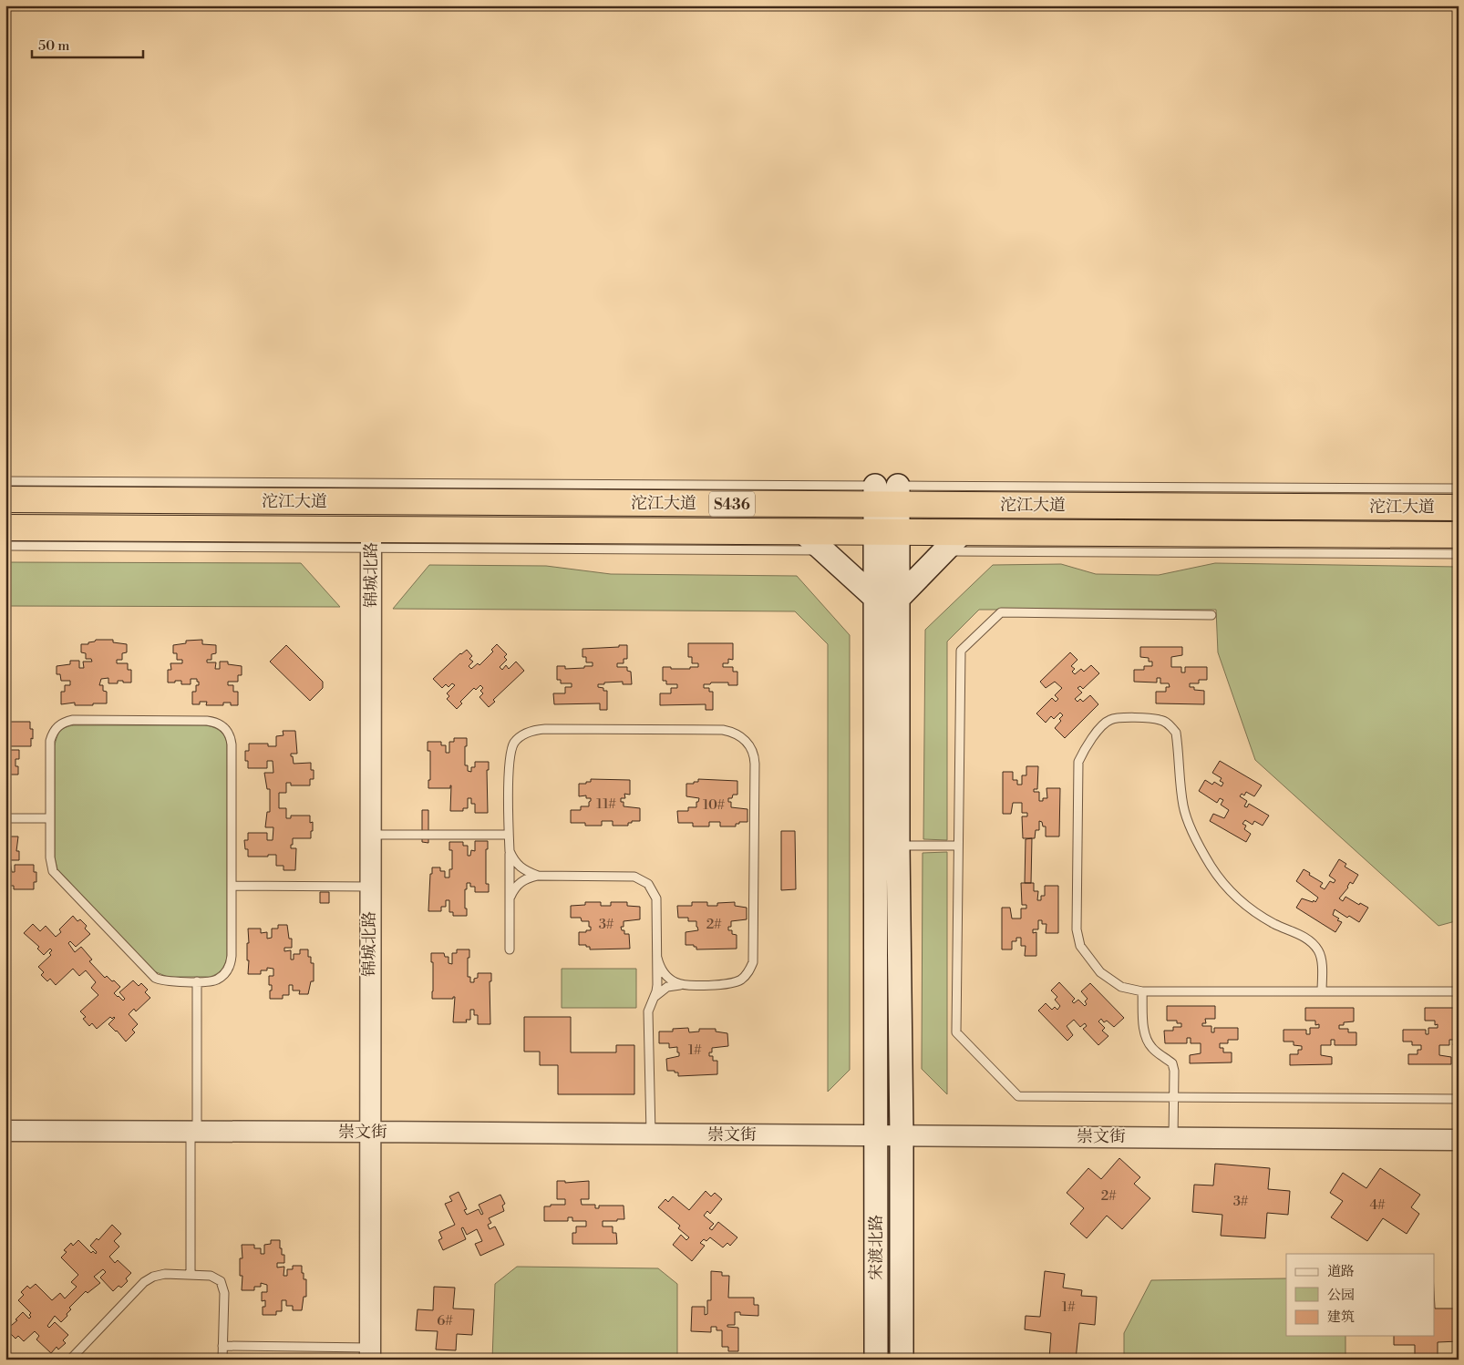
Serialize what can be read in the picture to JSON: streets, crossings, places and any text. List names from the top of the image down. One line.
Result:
{"streets":{"highway":["沱江大道","S436"],"main road":["宋渡北路"],"street":["锦城北路","崇文街"]},"crossings":[["沱江大道","锦城北路"],["沱江大道","宋渡北路"],["锦城北路","崇文街"],["崇文街","宋渡北路"]],"house_numbers":["11#","10#","3#","2#","1#","2#","3#","4#","1#","6#"],"legend":["道路","公园","建筑"],"scale_bar":"50 m"}
